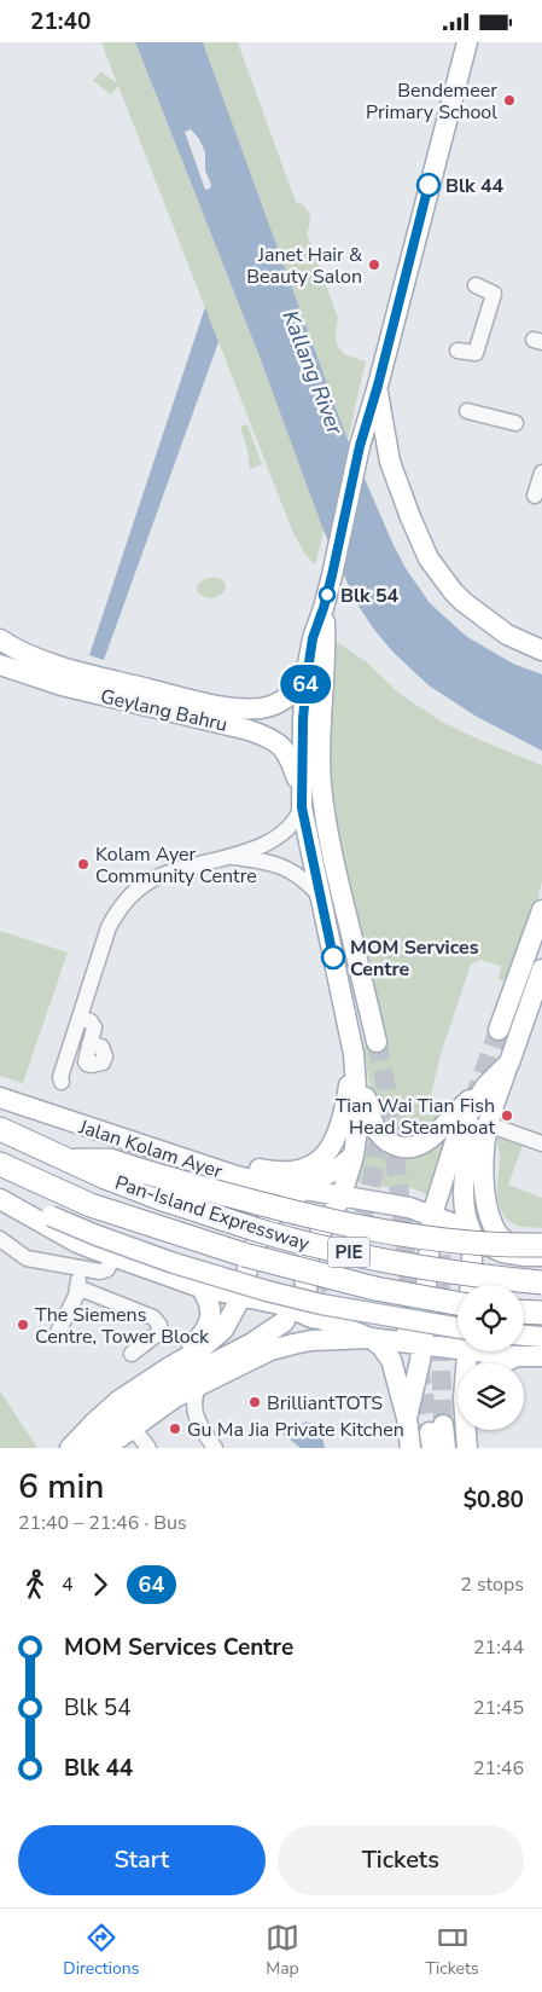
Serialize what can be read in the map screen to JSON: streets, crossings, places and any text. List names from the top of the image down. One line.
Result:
{"streets":{"highway":["Pan-Island Expressway","PIE"],"main road":["Geylang Bahru","Jalan Kolam Ayer"]},"water":["Kallang River"],"places":["Bendemeer Primary School","Blk 44","Janet Hair & Beauty Salon","Blk 54","Kolam Ayer Community Centre","MOM Services Centre","Tian Wai Tian Fish Head Steamboat","The Siemens Centre, Tower Block","BrilliantTOTS","Gu Ma Jia Private Kitchen"],"lines":["bus line 64"],"page":{"status":"21:40","on_map":"64","heading":["6 min","21:40 – 21:46 · Bus","$0.80"],"legs":["4","64","2 stops"],"list":[{"name":"MOM Services Centre","value":"21:44"},{"name":"Blk 54","value":"21:45"},{"name":"Blk 44","value":"21:46"}],"buttons":["Start","Tickets"],"tabs":["Directions","Map","Tickets"]}}
